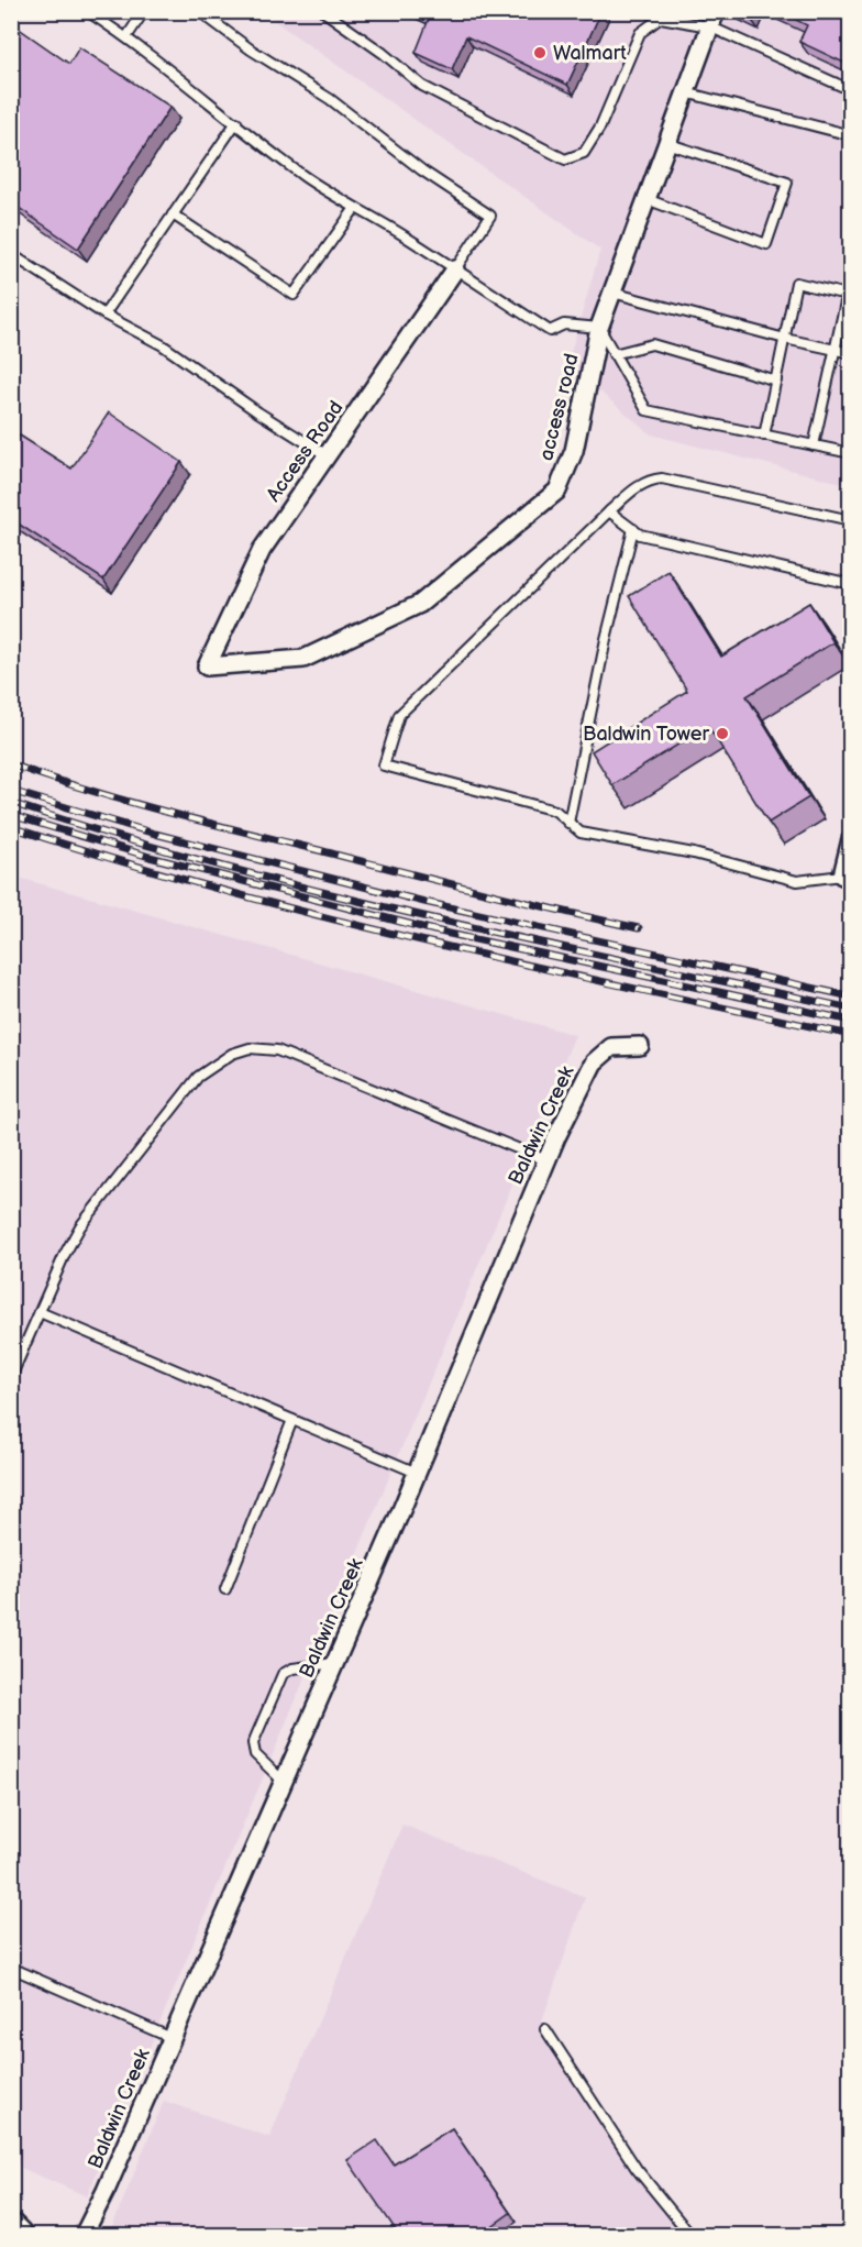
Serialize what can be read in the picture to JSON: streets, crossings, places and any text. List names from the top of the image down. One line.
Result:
{"streets":{"street":["access road","Access Road","Baldwin Creek"]},"crossings":[["access road","Access Road"]],"places":["Walmart","Baldwin Tower"]}
